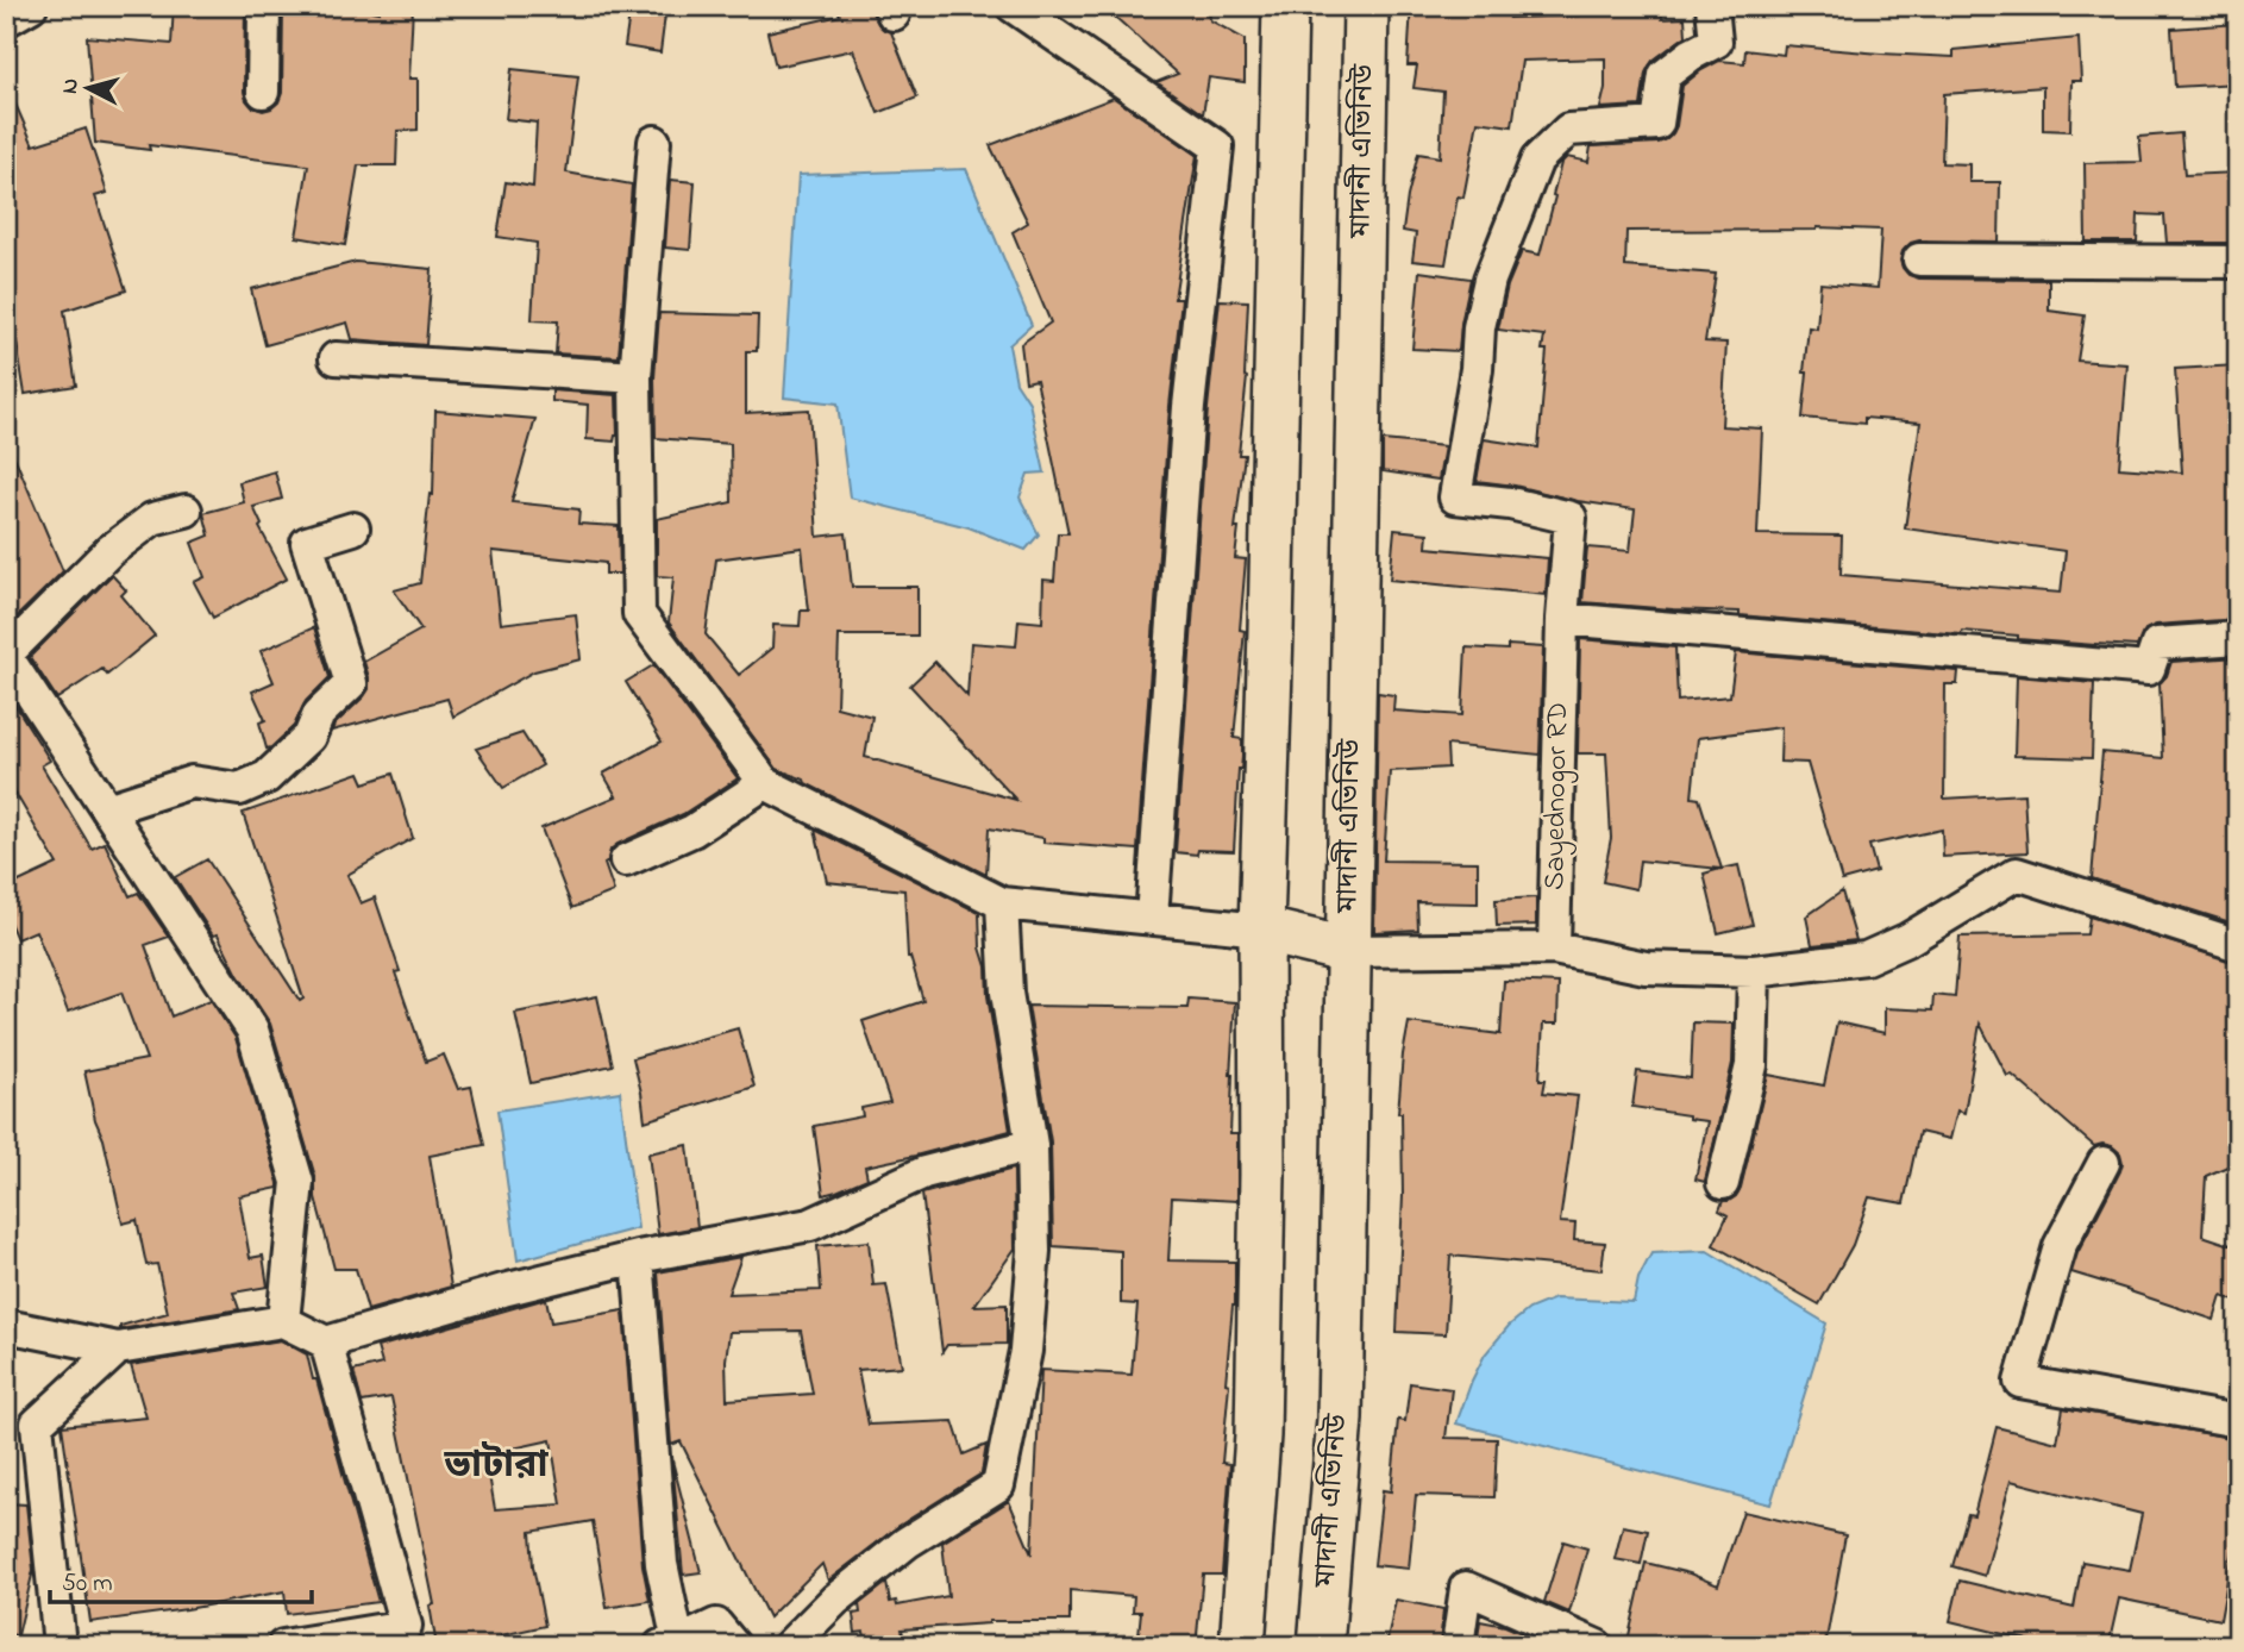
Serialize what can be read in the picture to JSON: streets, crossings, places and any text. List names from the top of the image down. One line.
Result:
{"streets":{"main road":["মাদানী এভিনিউ"],"street":["Sayednogor RD"]},"districts":["ভাটারা"],"scale_bar":"50 m","north":"left"}
